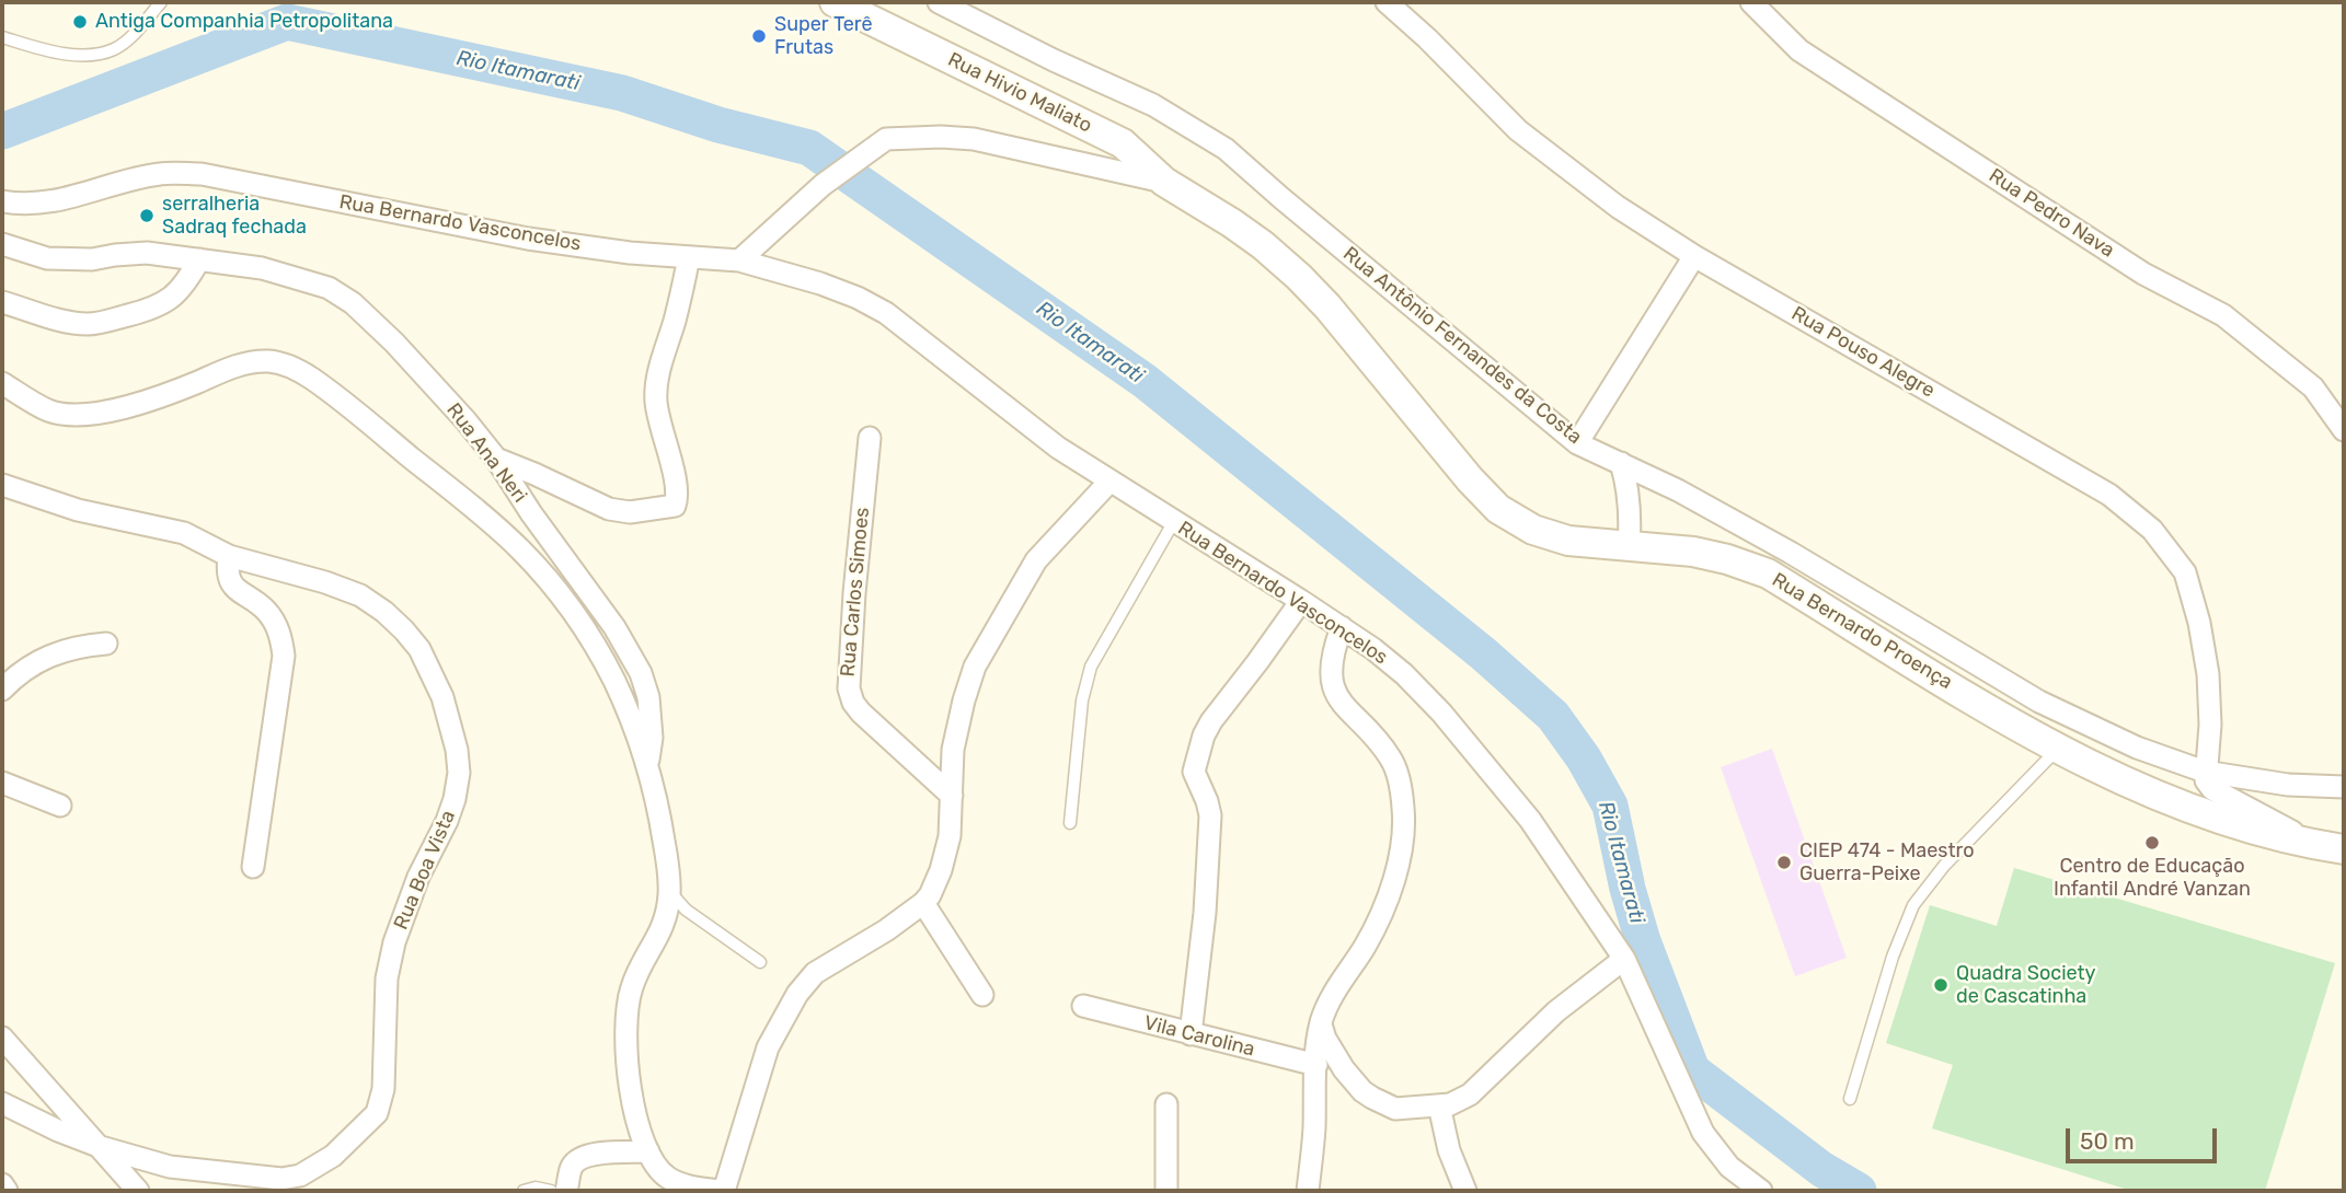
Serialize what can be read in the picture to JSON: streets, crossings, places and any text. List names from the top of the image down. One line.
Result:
{"streets":{"street":["Rua Hivio Maliato","Rua Pedro Nava","Rua Bernardo Vasconcelos","Rua Antônio Fernandes da Costa","Rua Pouso Alegre","Rua Ana Neri","Rua Carlos Simoes","Rua Bernardo Proença","Rua Boa Vista","Vila Carolina"]},"crossings":[["Rua Hivio Maliato","Rua Bernardo Proença"],["Rua Antônio Fernandes da Costa","Rua Pouso Alegre"],["Rua Antônio Fernandes da Costa","Rua Bernardo Proença"],["Rua Pouso Alegre","Rua Bernardo Proença"]],"water":["Rio Itamarati"],"places":["Antiga Companhia Petropolitana","Super Terê Frutas","serralheria Sadraq fechada","Centro de Educação Infantil André Vanzan","CIEP 474 - Maestro Guerra-Peixe","Quadra Society de Cascatinha"],"scale_bar":"50 m"}
